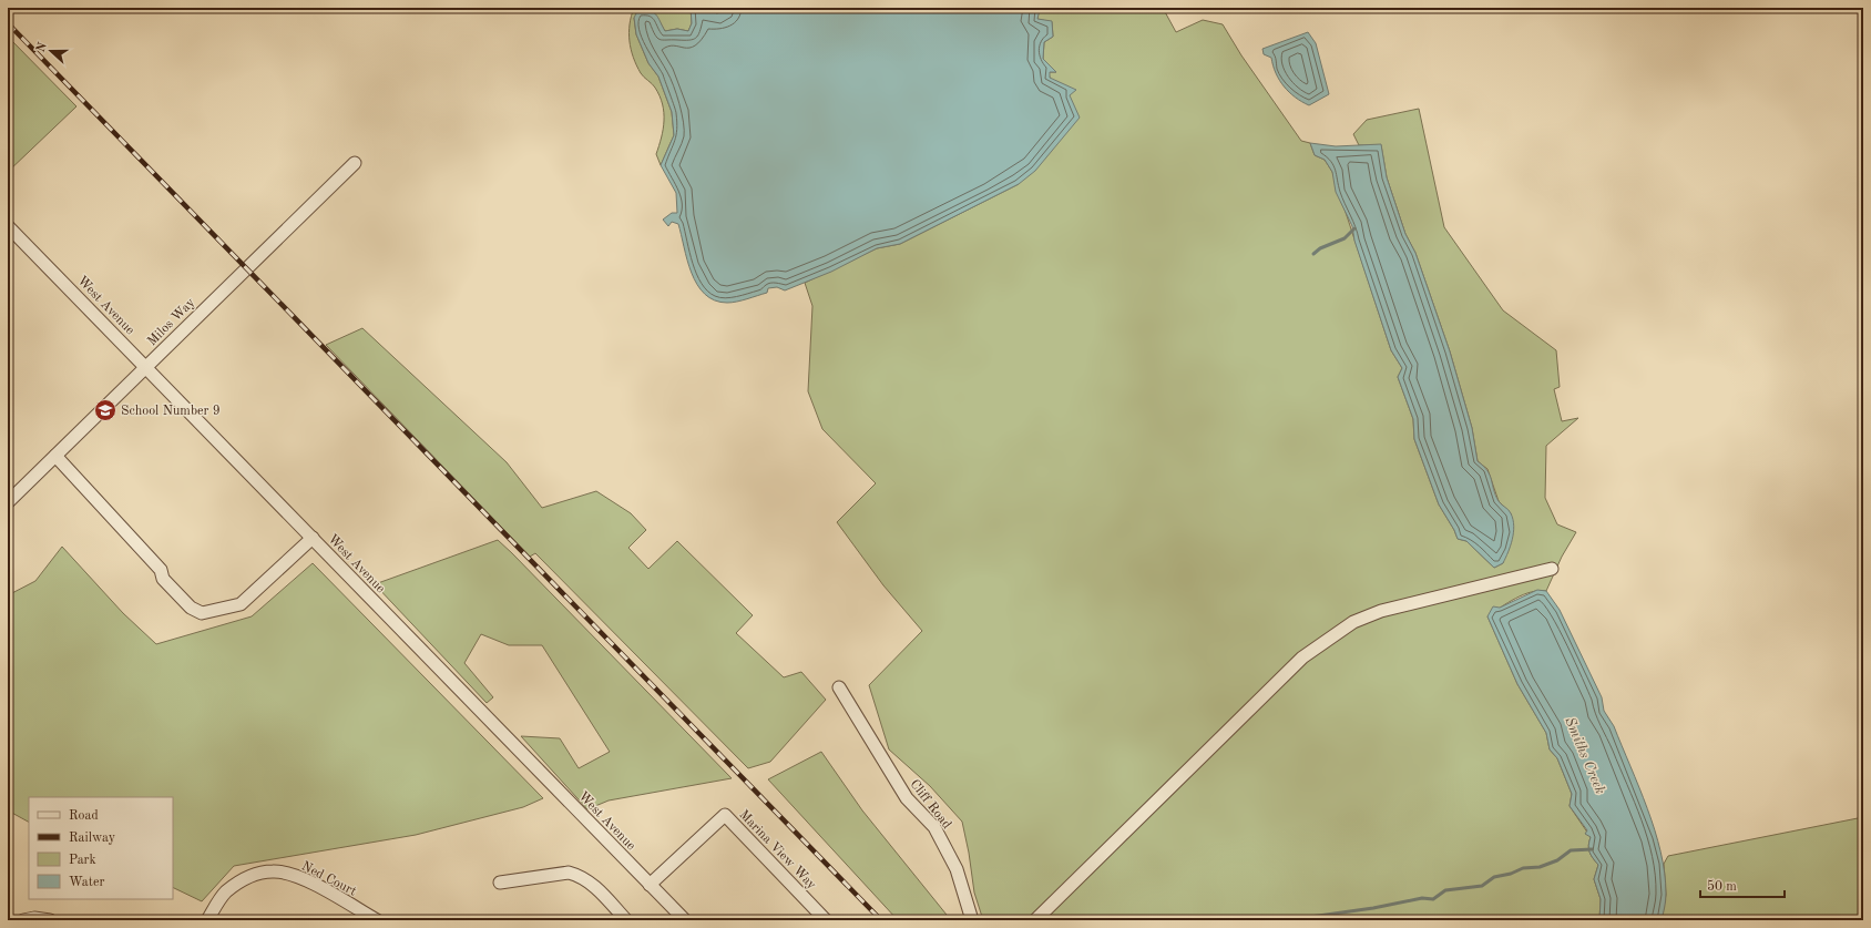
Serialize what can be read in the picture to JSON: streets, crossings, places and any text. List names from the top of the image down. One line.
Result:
{"streets":{"street":["West Avenue","Milos Way","Cliff Road","Marina View Way","Ned Court"]},"crossings":[["West Avenue","Milos Way"],["West Avenue","Marina View Way"]],"water":["Smiths Creek"],"places":{"school or university":["School Number 9"]},"legend":["Road","Railway","Park","Water"],"scale_bar":"50 m","north":"left"}
